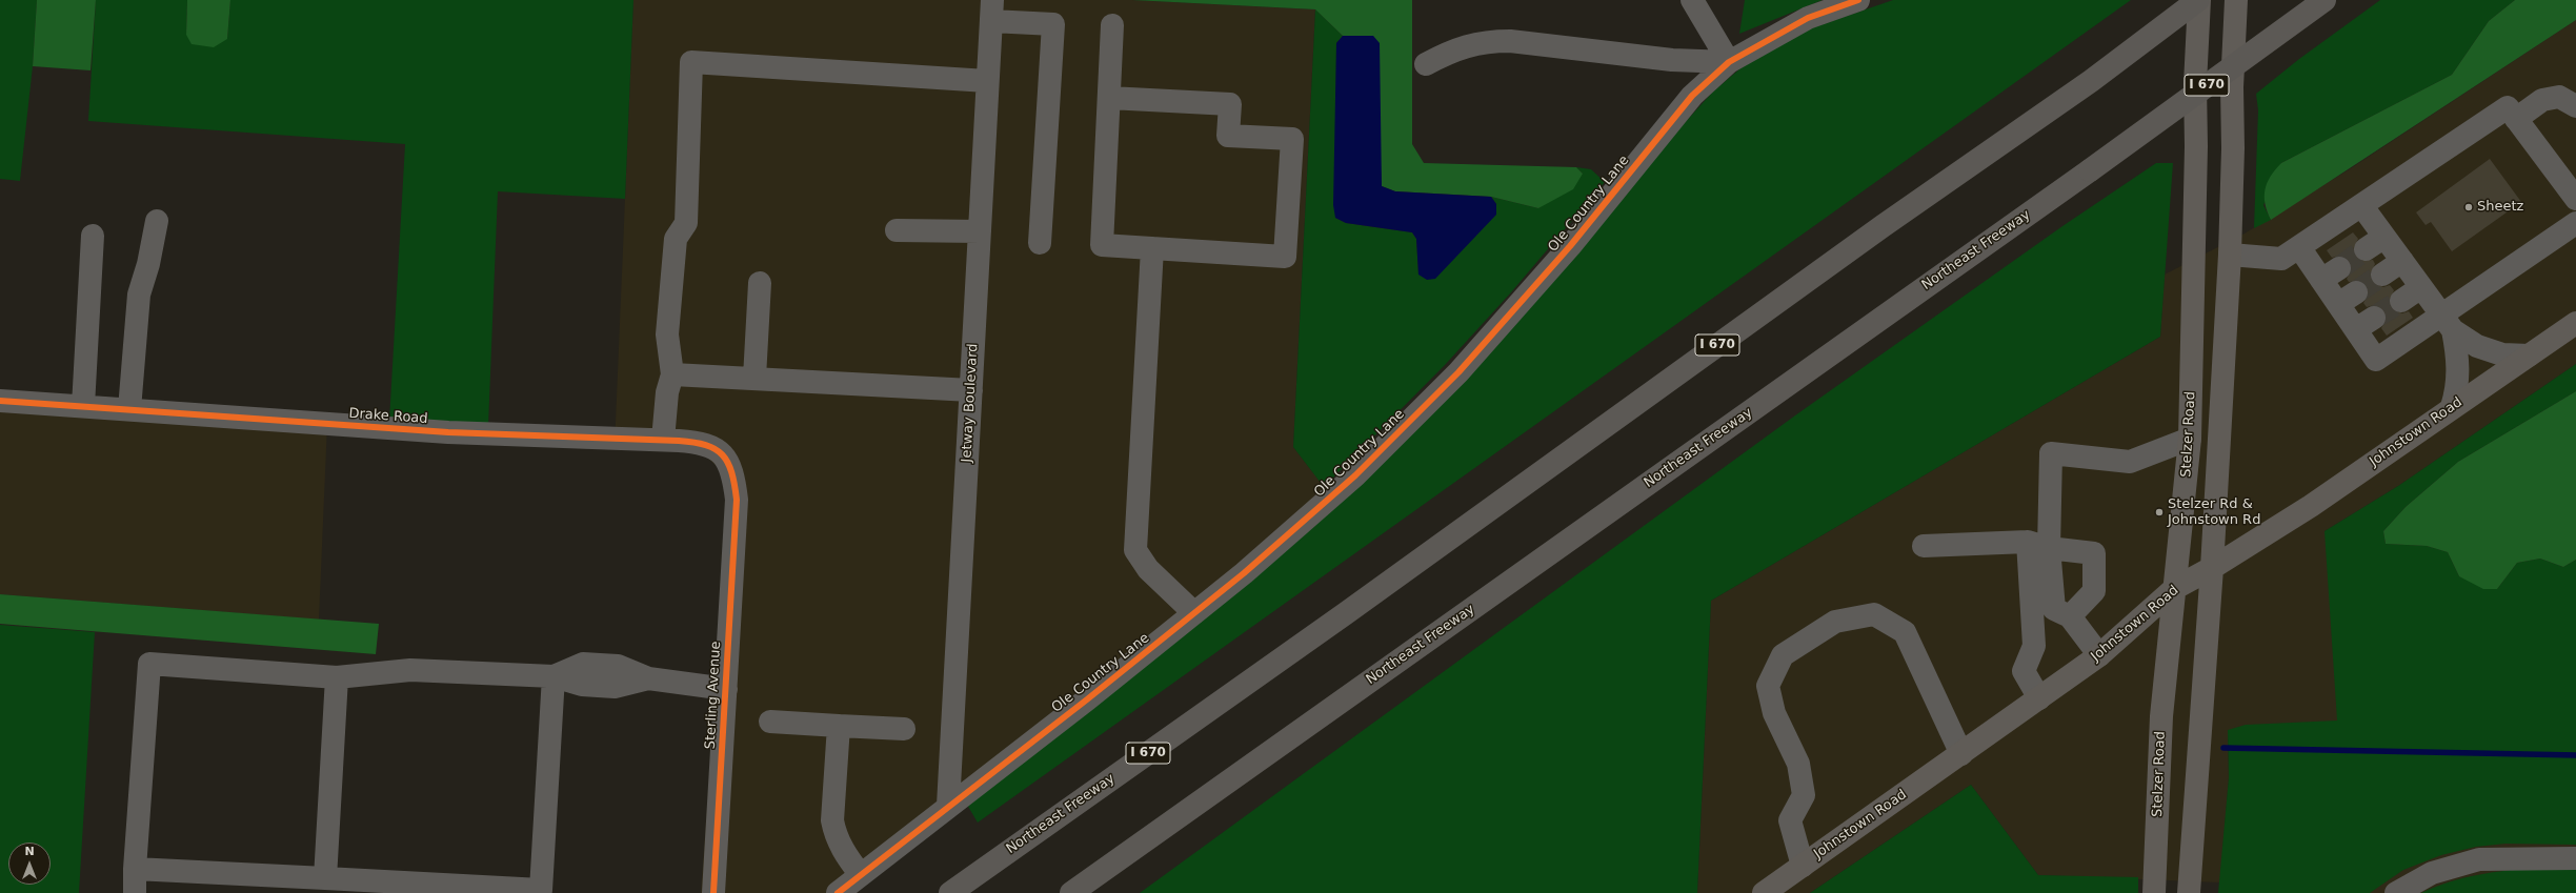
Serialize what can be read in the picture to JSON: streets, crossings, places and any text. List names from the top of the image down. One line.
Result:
{"streets":{"highway":["I 670","Northeast Freeway"],"main road":["Johnstown Road","Stelzer Road"],"street":["Ole Country Lane","Jetway Boulevard","Drake Road","Sterling Avenue"]},"crossings":[["Ole Country Lane","Jetway Boulevard"],["Northeast Freeway","Stelzer Road"],["Drake Road","Sterling Avenue"],["Johnstown Road","Stelzer Road"]],"places":["Sheetz","Stelzer Rd & Johnstown Rd"],"north":"top"}
